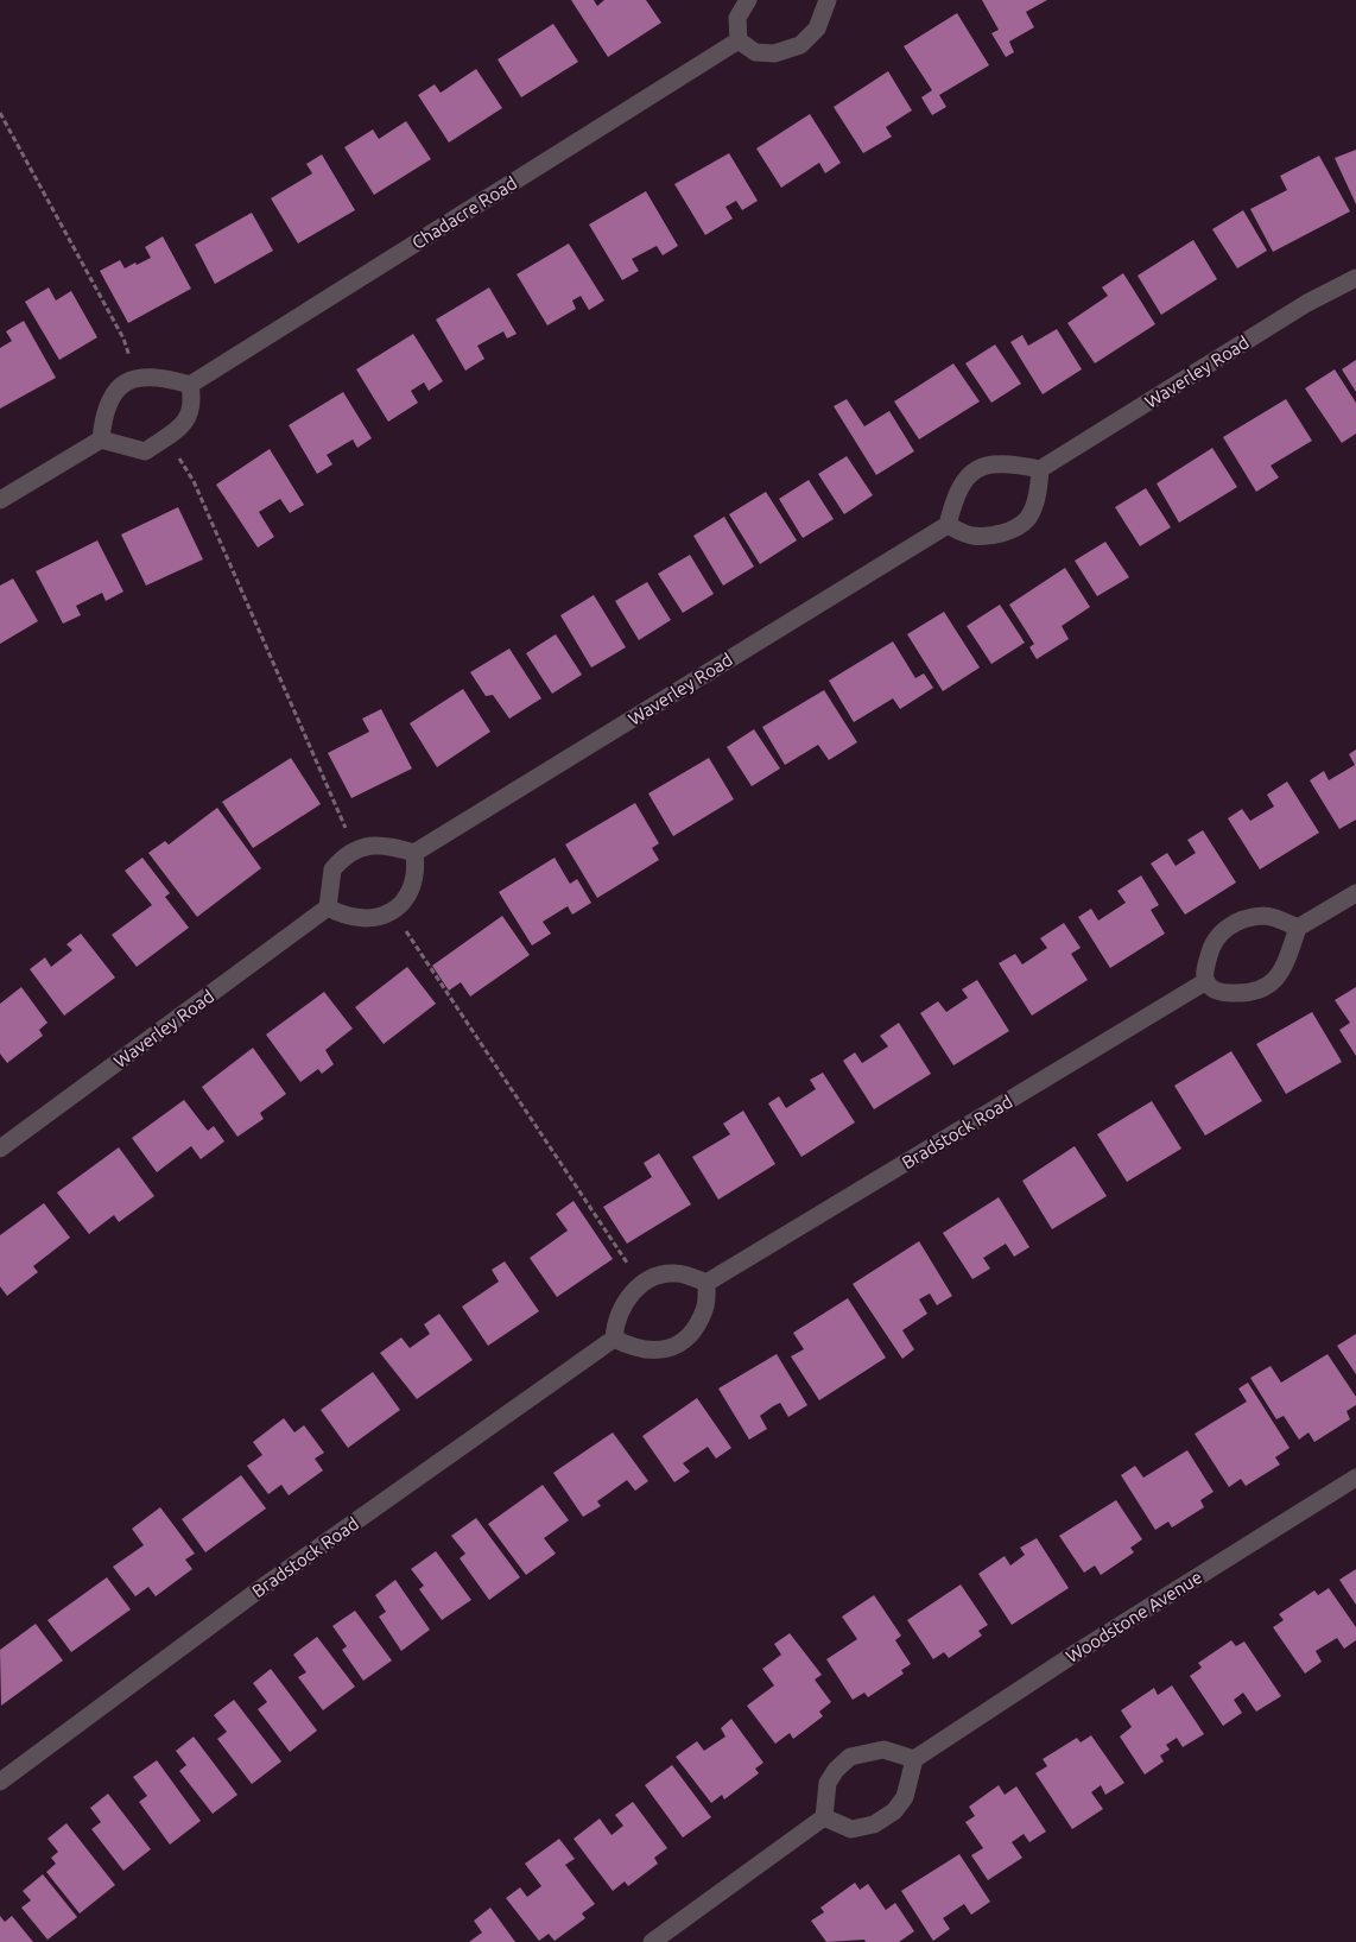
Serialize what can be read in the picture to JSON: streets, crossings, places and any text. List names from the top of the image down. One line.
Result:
{"streets":{"street":["Chadacre Road","Waverley Road","Bradstock Road","Woodstone Avenue"]}}
